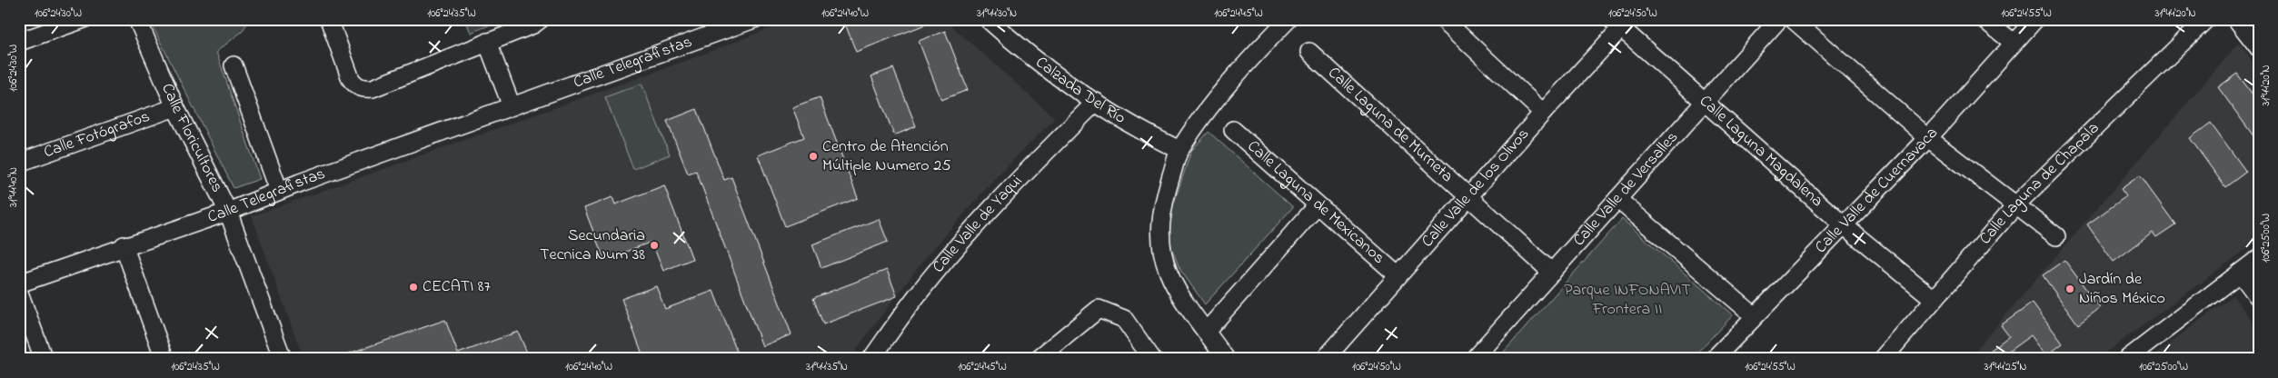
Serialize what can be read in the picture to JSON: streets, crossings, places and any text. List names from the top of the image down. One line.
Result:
{"streets":{"street":["Calle Telegrafistas","Calzada Del Río","Calle Laguna de Murrieta","Calle Fotógrafos","Calle Floricultores","Calle Laguna Magdalena","Calle Laguna de Chapala","Calle Valle de los Olivos","Calle Valle de Versalles","Calle Valle de Cuernavaca","Calle Laguna de Mexicanos","Calle Valle de Yaqui"]},"crossings":[["Calle Telegrafistas","Calle Floricultores"],["Calzada Del Río","Calle Valle de Yaqui"],["Calle Laguna de Murrieta","Calle Valle de los Olivos"],["Calle Laguna de Murrieta","Calle Valle de Versalles"],["Calle Fotógrafos","Calle Floricultores"],["Calle Laguna Magdalena","Calle Laguna de Chapala"],["Calle Laguna Magdalena","Calle Valle de los Olivos"],["Calle Laguna Magdalena","Calle Valle de Versalles"],["Calle Laguna Magdalena","Calle Valle de Cuernavaca"],["Calle Valle de los Olivos","Calle Laguna de Mexicanos"]],"parks":["Parque INFONAVIT Frontera II"],"places":["Centro de Atención Múltiple Numero 25","Secundaria Tecnica Num 38","CECATI 87","Jardín de Niños México"],"coordinates":["106°24'30\"W","106°24'35\"W","106°24'40\"W","31°44'30\"N","106°24'45\"W","106°24'50\"W","106°24'55\"W","31°44'20\"N","31°44'40\"N","106°25'00\"W","31°44'35\"N","31°44'25\"N"]}
